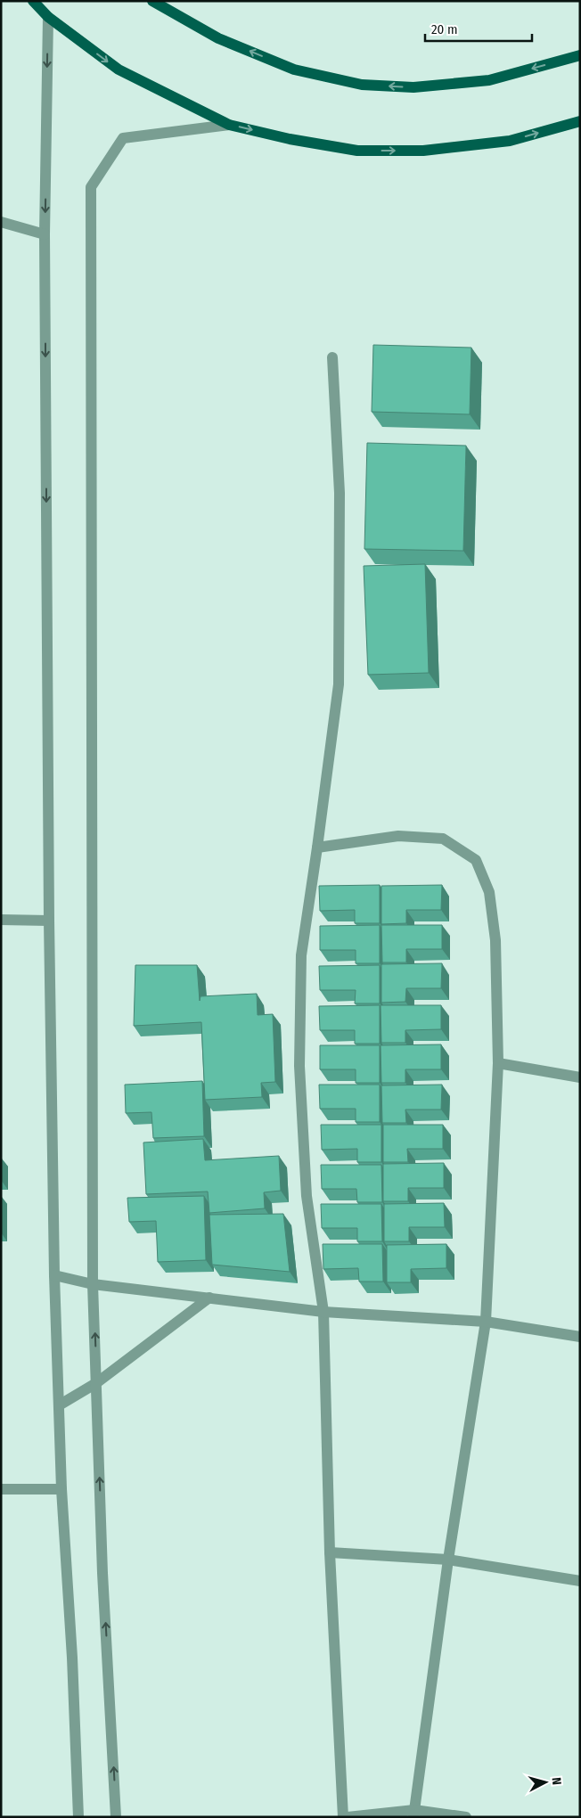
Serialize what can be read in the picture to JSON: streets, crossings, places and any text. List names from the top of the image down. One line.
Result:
{"scale_bar":"20 m","north":"right"}
